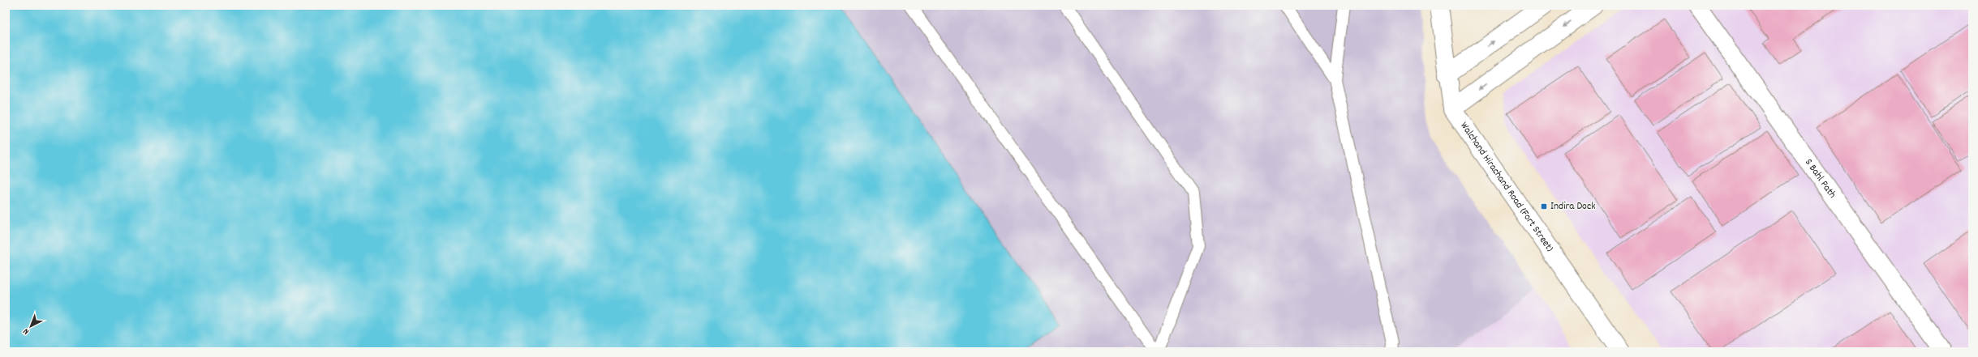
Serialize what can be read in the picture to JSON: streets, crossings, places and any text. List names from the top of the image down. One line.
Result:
{"streets":{"street":["S Bahl Path","Walchand Hirachand Road (Fort Street)"]},"places":{"transit":["Indira Dock"]},"north":"bottom left"}
